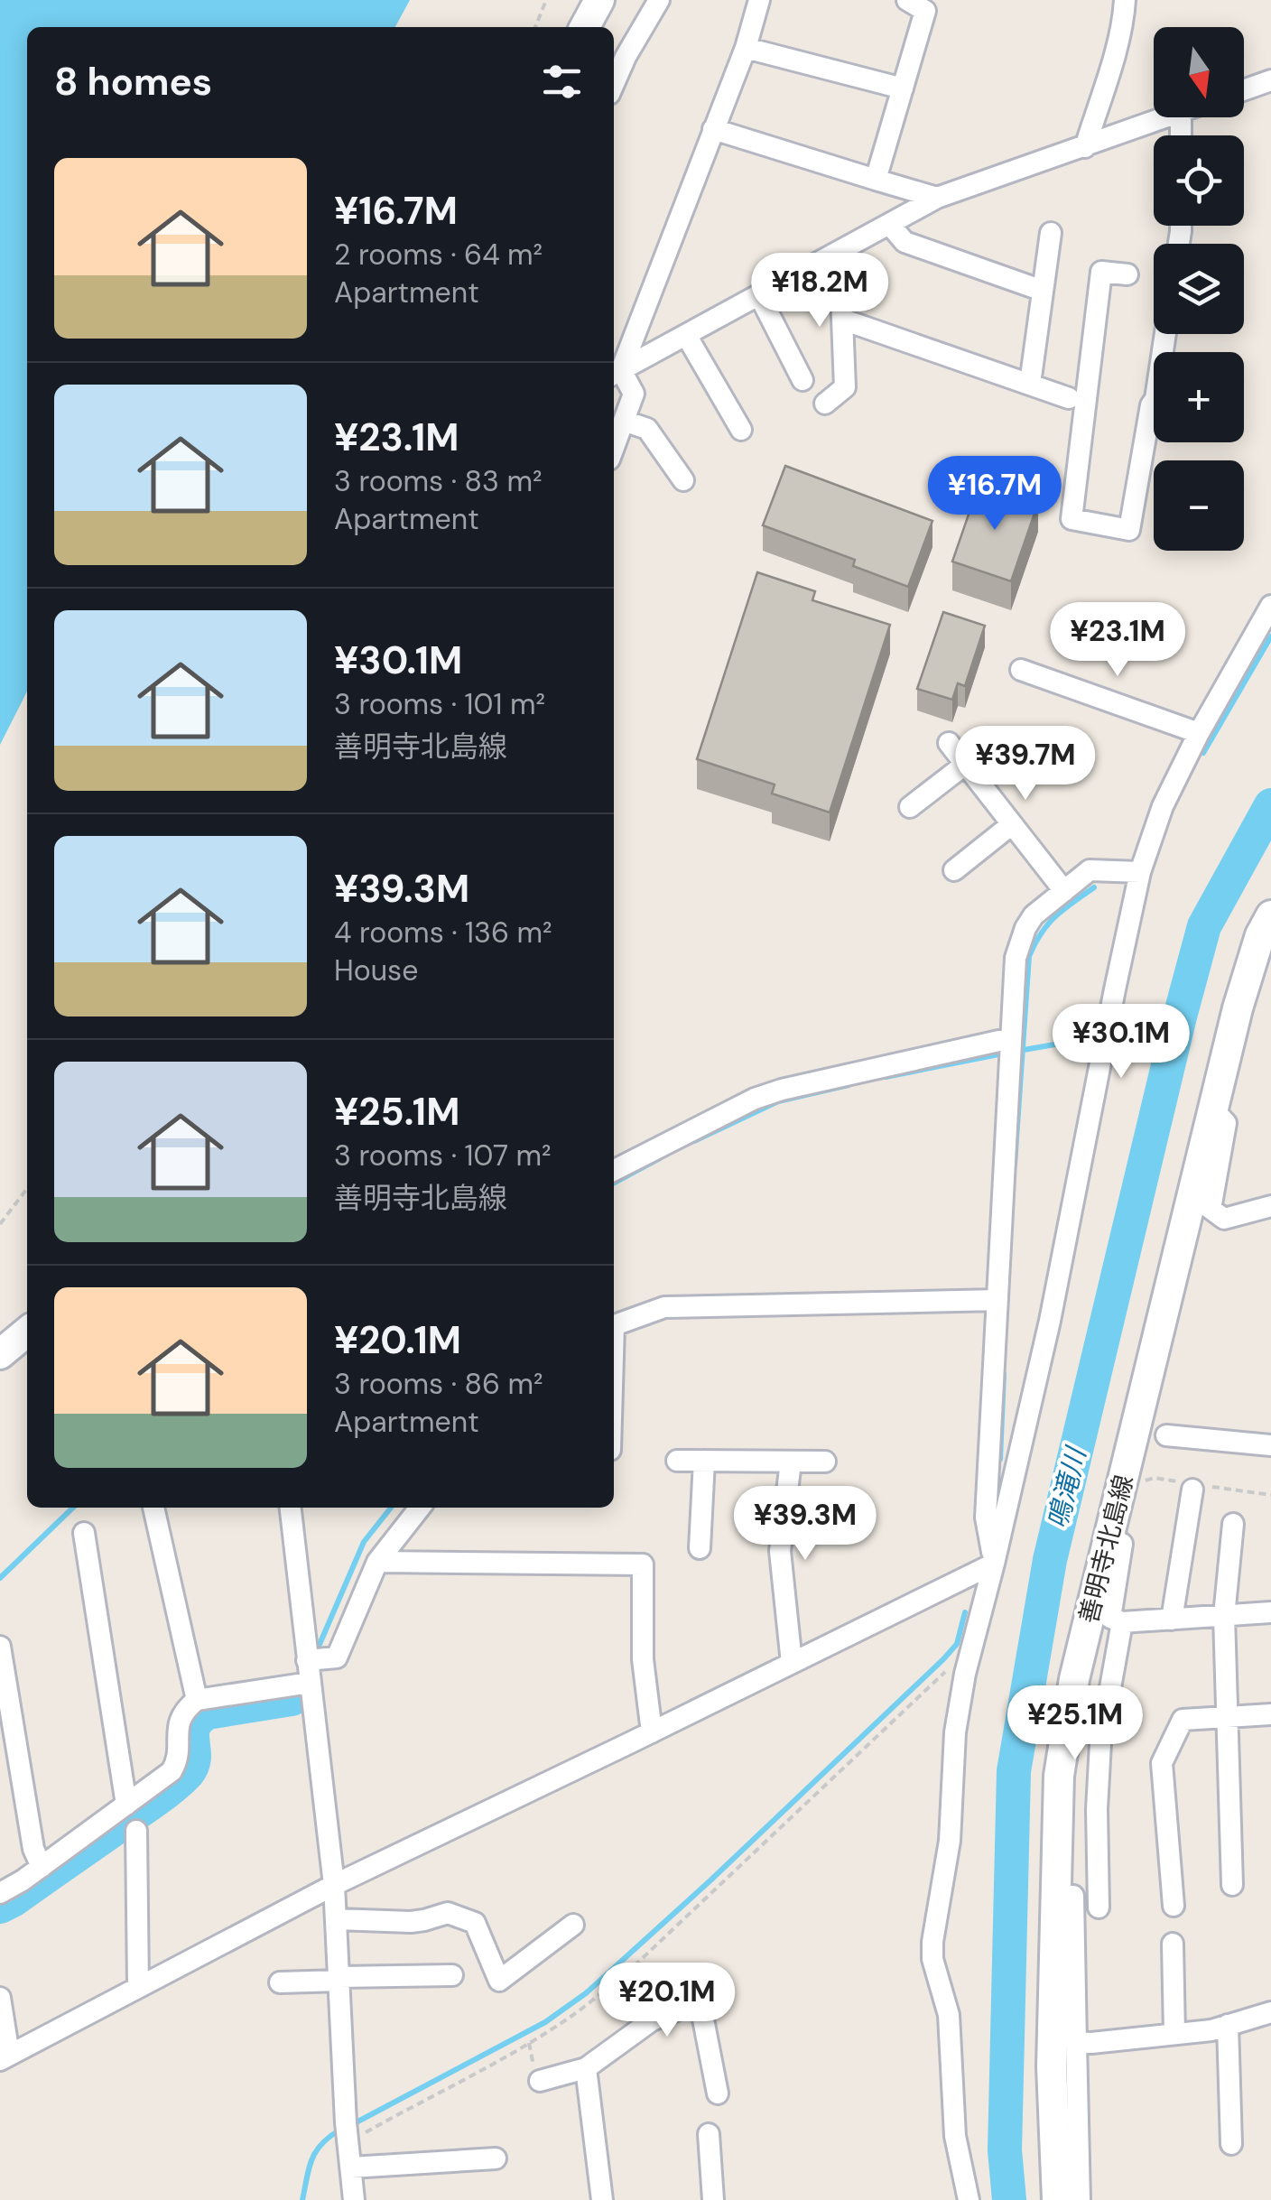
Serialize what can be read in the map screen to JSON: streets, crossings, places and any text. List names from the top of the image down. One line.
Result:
{"streets":{"main road":["善明寺北島線"]},"water":["鳴滝川"],"north":"bottom","page":{"map_buttons":["+","−"],"heading":"8 homes","list":[{"name":"¥16.7M","note":"2 rooms · 64 m² · Apartment"},{"name":"¥23.1M","note":"3 rooms · 83 m² · Apartment"},{"name":"¥30.1M","note":"3 rooms · 101 m² · 善明寺北島線"},{"name":"¥39.3M","note":"4 rooms · 136 m² · House"},{"name":"¥25.1M","note":"3 rooms · 107 m² · 善明寺北島線"},{"name":"¥20.1M","note":"3 rooms · 86 m² · Apartment"}],"price":["¥18.2M","¥16.7M","¥23.1M","¥39.7M","¥30.1M","¥39.3M","¥25.1M","¥20.1M"]}}
